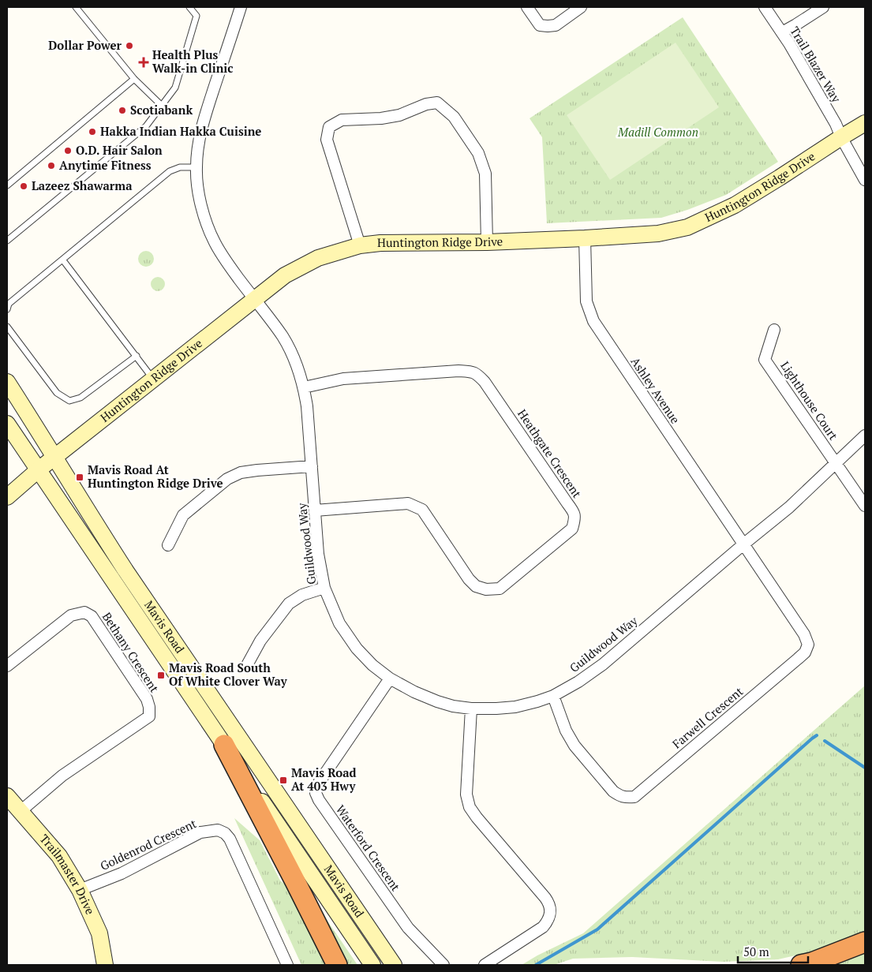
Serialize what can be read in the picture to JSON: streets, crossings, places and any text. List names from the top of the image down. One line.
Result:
{"streets":{"main road":["Huntington Ridge Drive","Mavis Road","Trailmaster Drive"],"street":["Trail Blazer Way","Ashley Avenue","Lighthouse Court","Heathgate Crescent","Guildwood Way","Bethany Crescent","Farwell Crescent","Goldenrod Crescent","Waterford Crescent"]},"crossings":[["Trail Blazer Way","Huntington Ridge Drive"],["Huntington Ridge Drive","Ashley Avenue"],["Huntington Ridge Drive","Guildwood Way"],["Huntington Ridge Drive","Mavis Road"],["Ashley Avenue","Guildwood Way"],["Ashley Avenue","Farwell Crescent"],["Lighthouse Court","Guildwood Way"],["Heathgate Crescent","Guildwood Way"],["Guildwood Way","Farwell Crescent"],["Guildwood Way","Waterford Crescent"],["Bethany Crescent","Trailmaster Drive"],["Goldenrod Crescent","Trailmaster Drive"]],"parks":["Madill Common"],"places":{"other":["Dollar Power","Scotiabank","Hakka Indian Hakka Cuisine","O.D. Hair Salon","Anytime Fitness","Lazeez Shawarma"],"health":["Health Plus Walk-in Clinic"],"transit":["Mavis Road At Huntington Ridge Drive","Mavis Road South Of White Clover Way","Mavis Road At 403 Hwy"]},"scale_bar":"50 m"}
